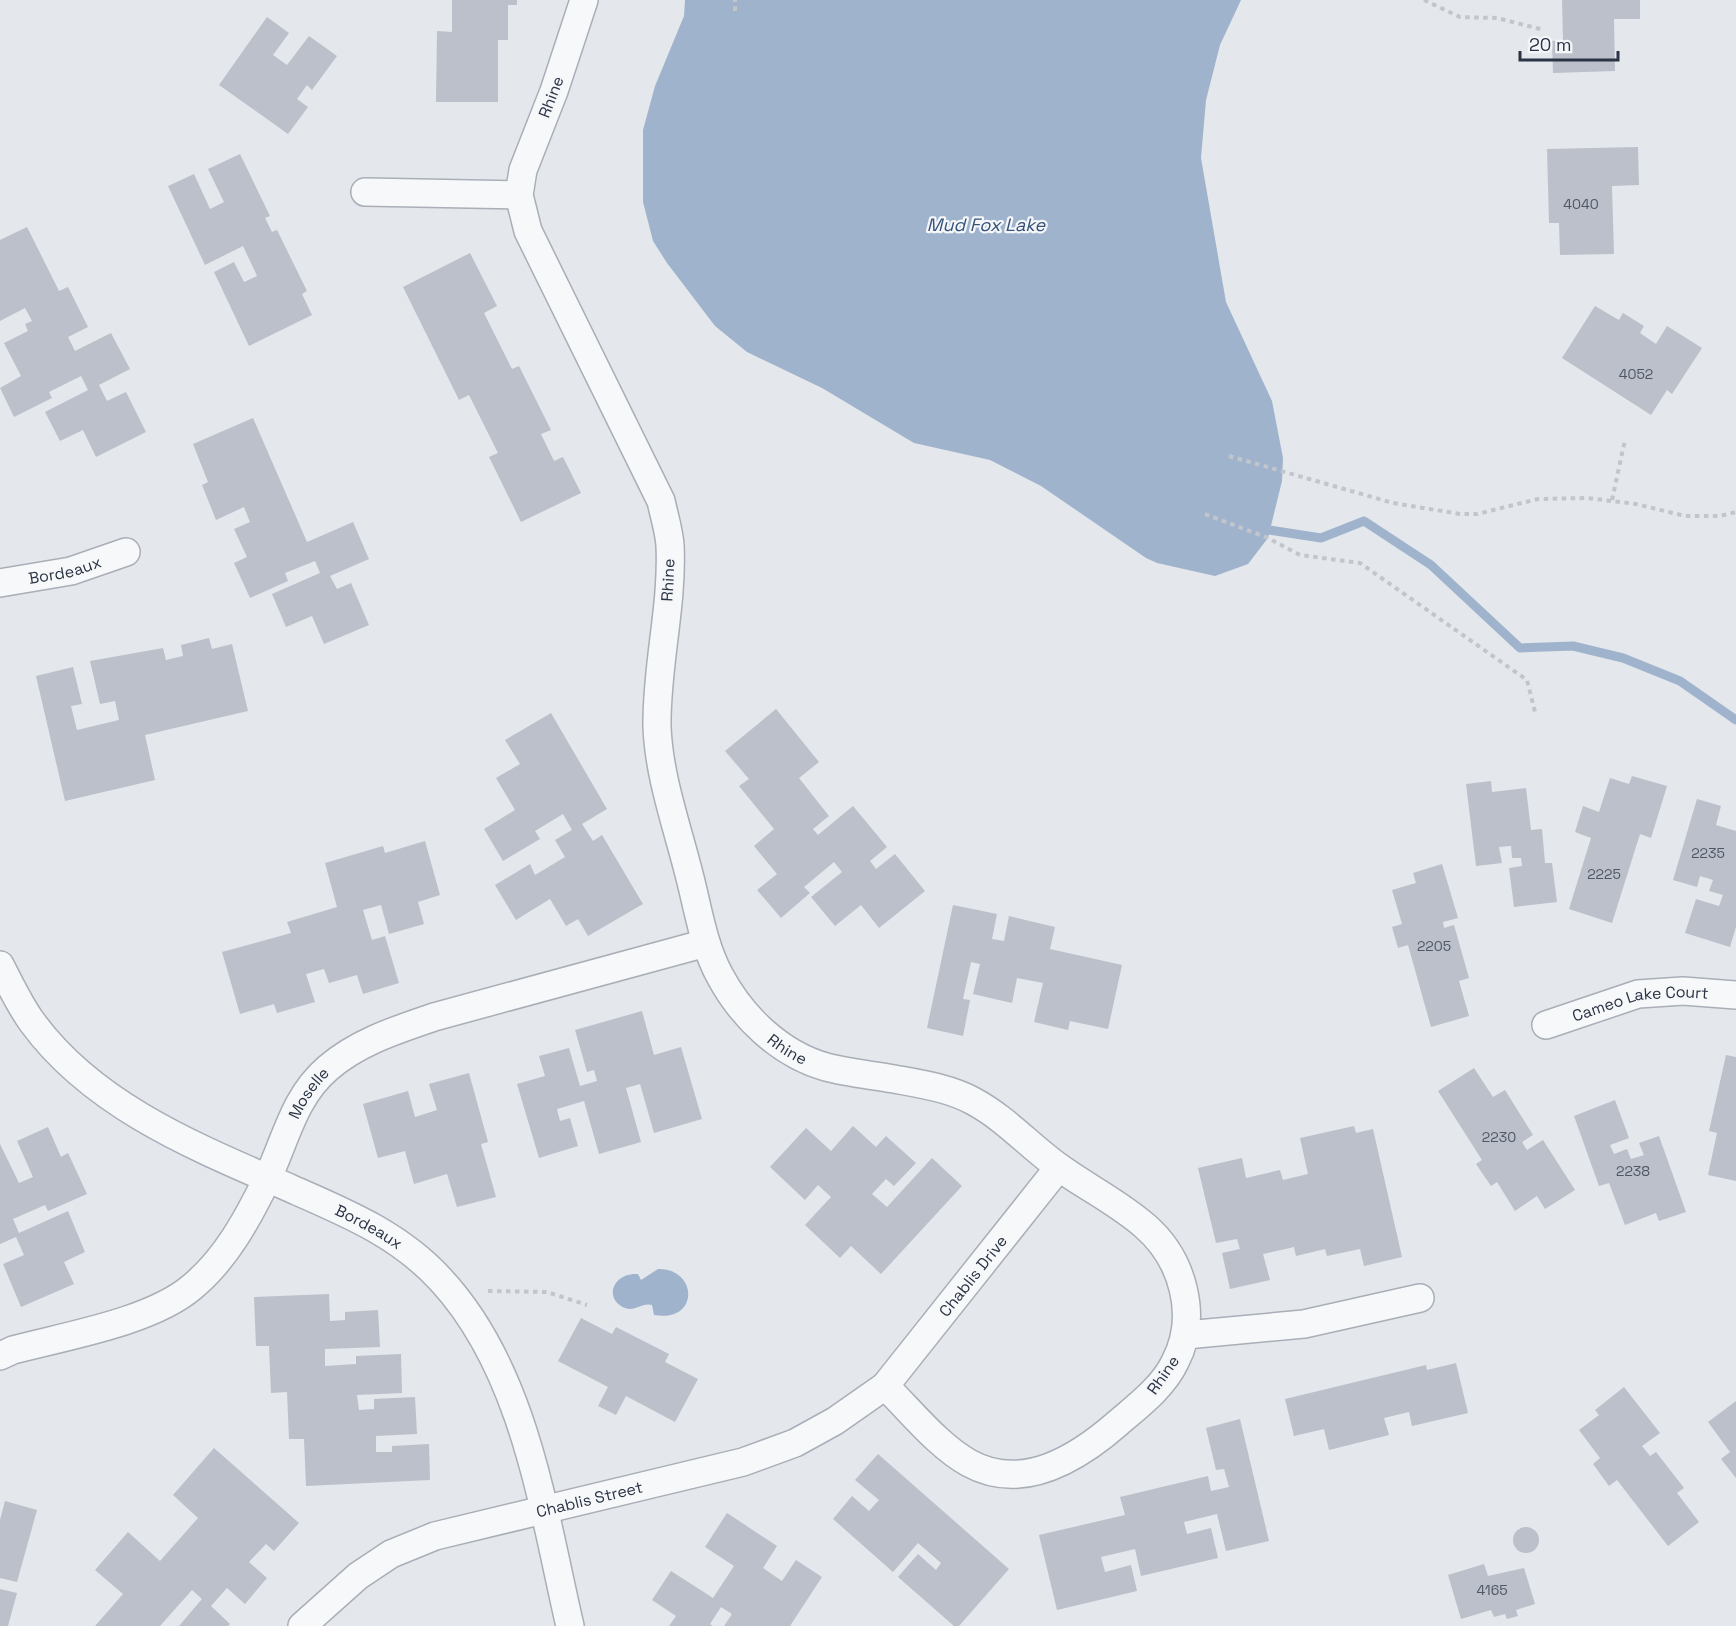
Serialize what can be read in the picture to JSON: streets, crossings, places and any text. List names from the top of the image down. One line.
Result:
{"streets":{"street":["Rhine","Bordeaux","Cameo Lake Court","Moselle","Chablis Drive","Chablis Street"]},"crossings":[["Rhine","Moselle"],["Rhine","Chablis Drive"],["Rhine","Chablis Street"],["Bordeaux","Moselle"],["Bordeaux","Chablis Street"],["Chablis Drive","Chablis Street"]],"water":["Mud Fox Lake"],"house_numbers":["4040","4052","2235","2225","2205","2230","2238","4165"],"scale_bar":"20 m"}
